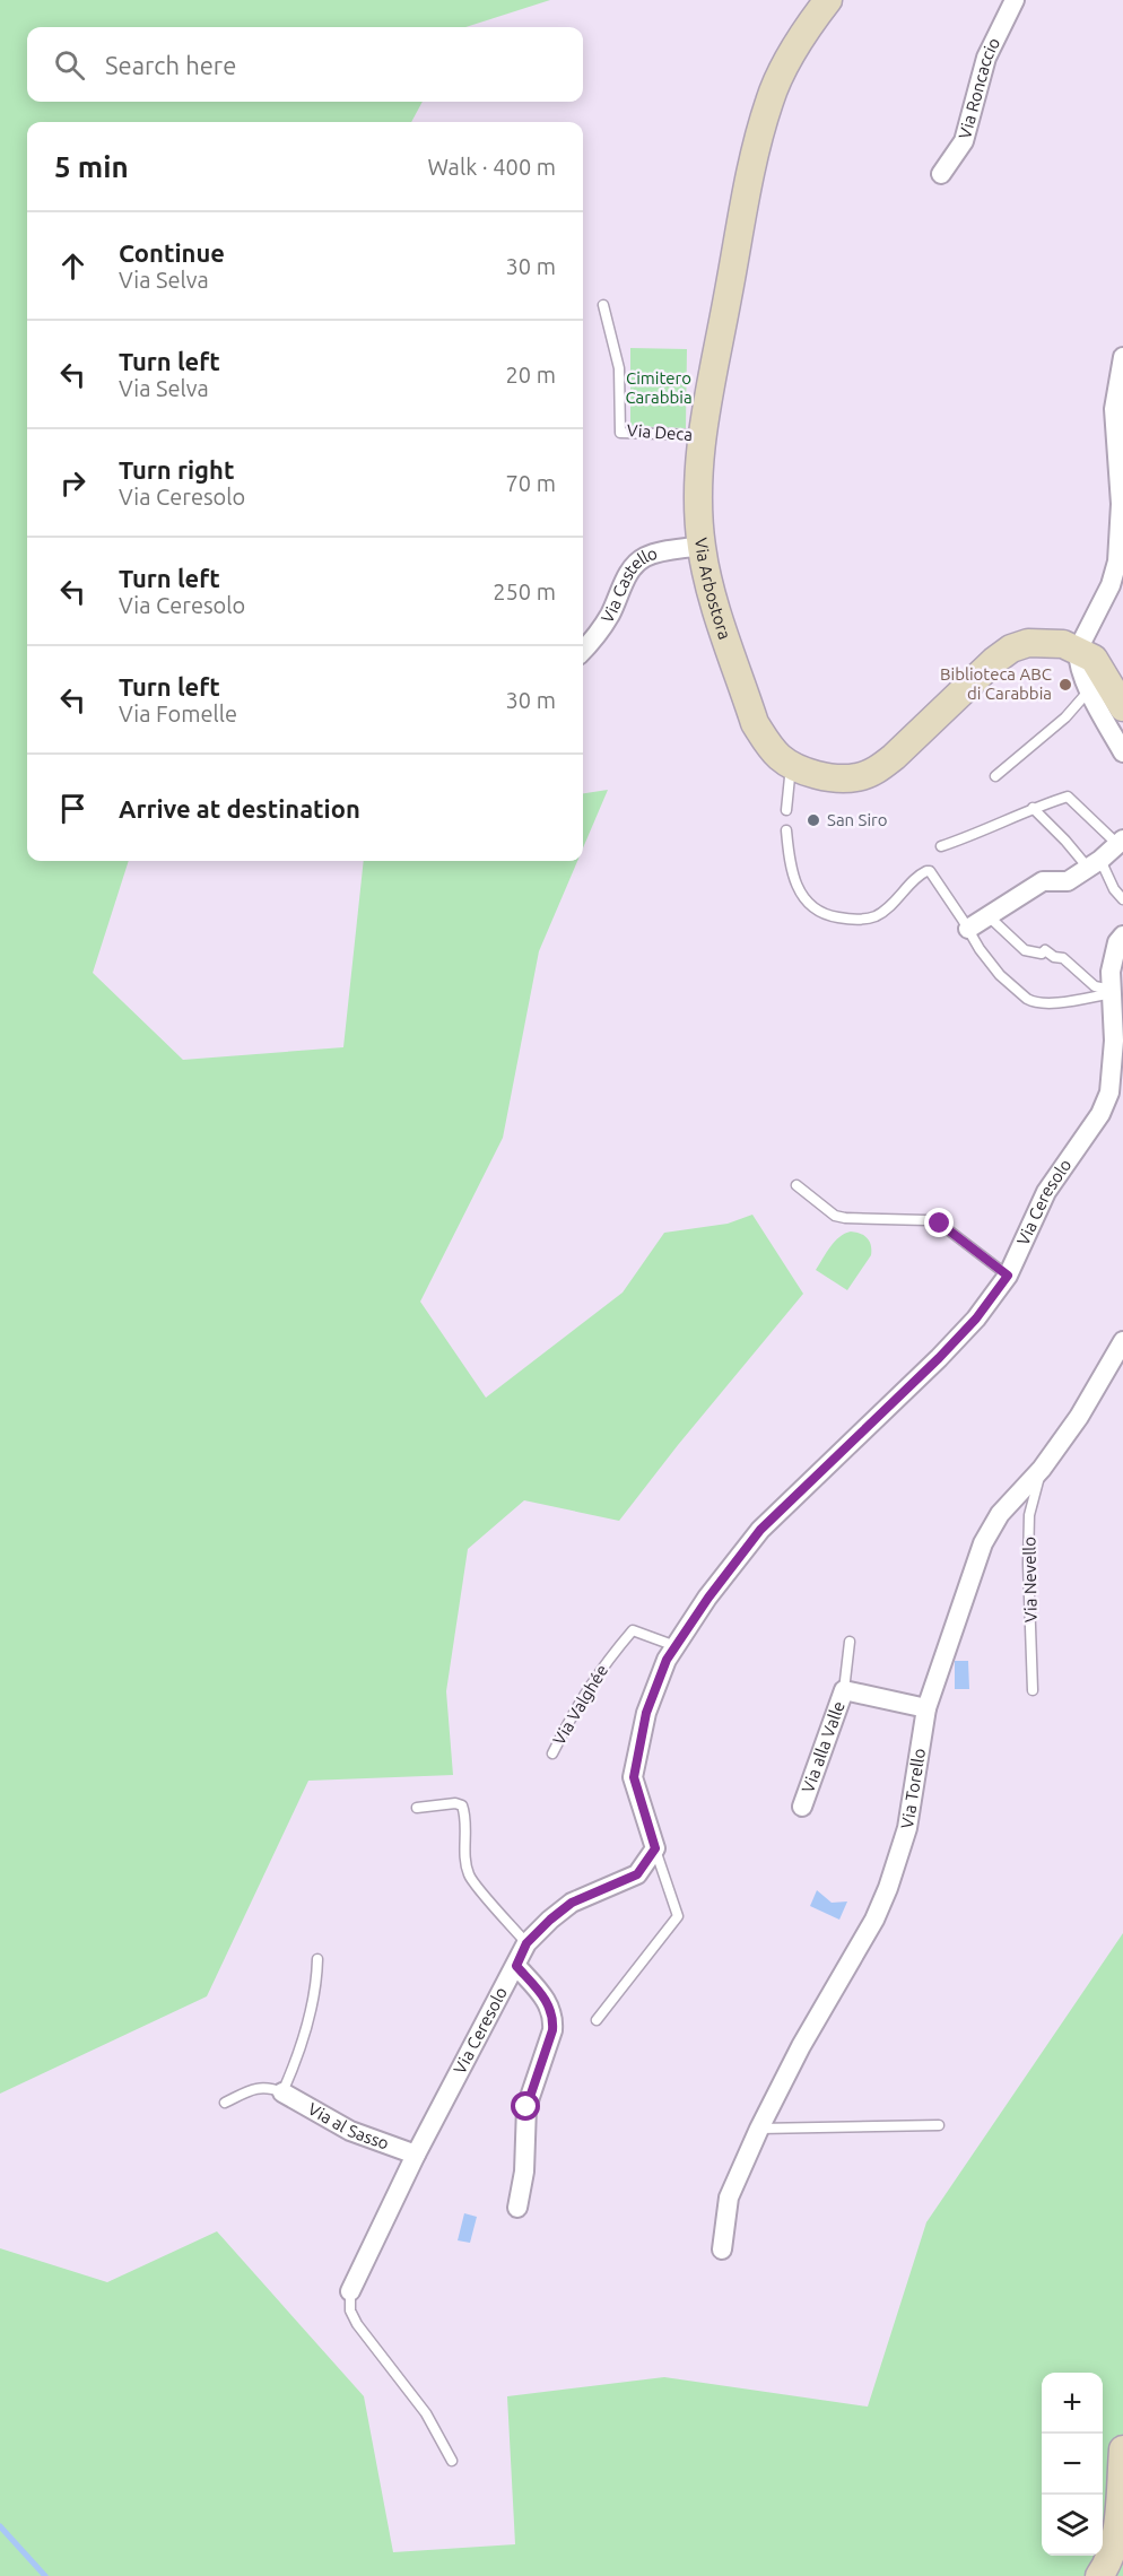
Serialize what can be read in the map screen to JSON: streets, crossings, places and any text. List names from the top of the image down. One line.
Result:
{"streets":{"street":["Via Roncaccio","Via Arbostora","Via Castello","Via Ceresolo","Via alla Valle","Via Torello","Via al Sasso"],"lane":["Via Deca","Via Nevello","Via Valghée"]},"crossings":[["Via Deca","Via Arbostora"],["Via Arbostora","Via Castello"],["Via Ceresolo","Via Valghée"],["Via Ceresolo","Via al Sasso"],["Via Nevello","Via Torello"],["Via alla Valle","Via Torello"]],"parks":["Cimitero Carabbia"],"places":["Biblioteca ABC di Carabbia","San Siro"],"page":{"search":"Search here","heading":["5 min","Walk · 400 m"],"list":[["Continue","Via Selva","30 m"],["Turn left","Via Selva","20 m"],["Turn right","Via Ceresolo","70 m"],["Turn left","Via Ceresolo","250 m"],["Turn left","Via Fomelle","30 m"],"Arrive at destination"],"map_buttons":["+","−"]}}
